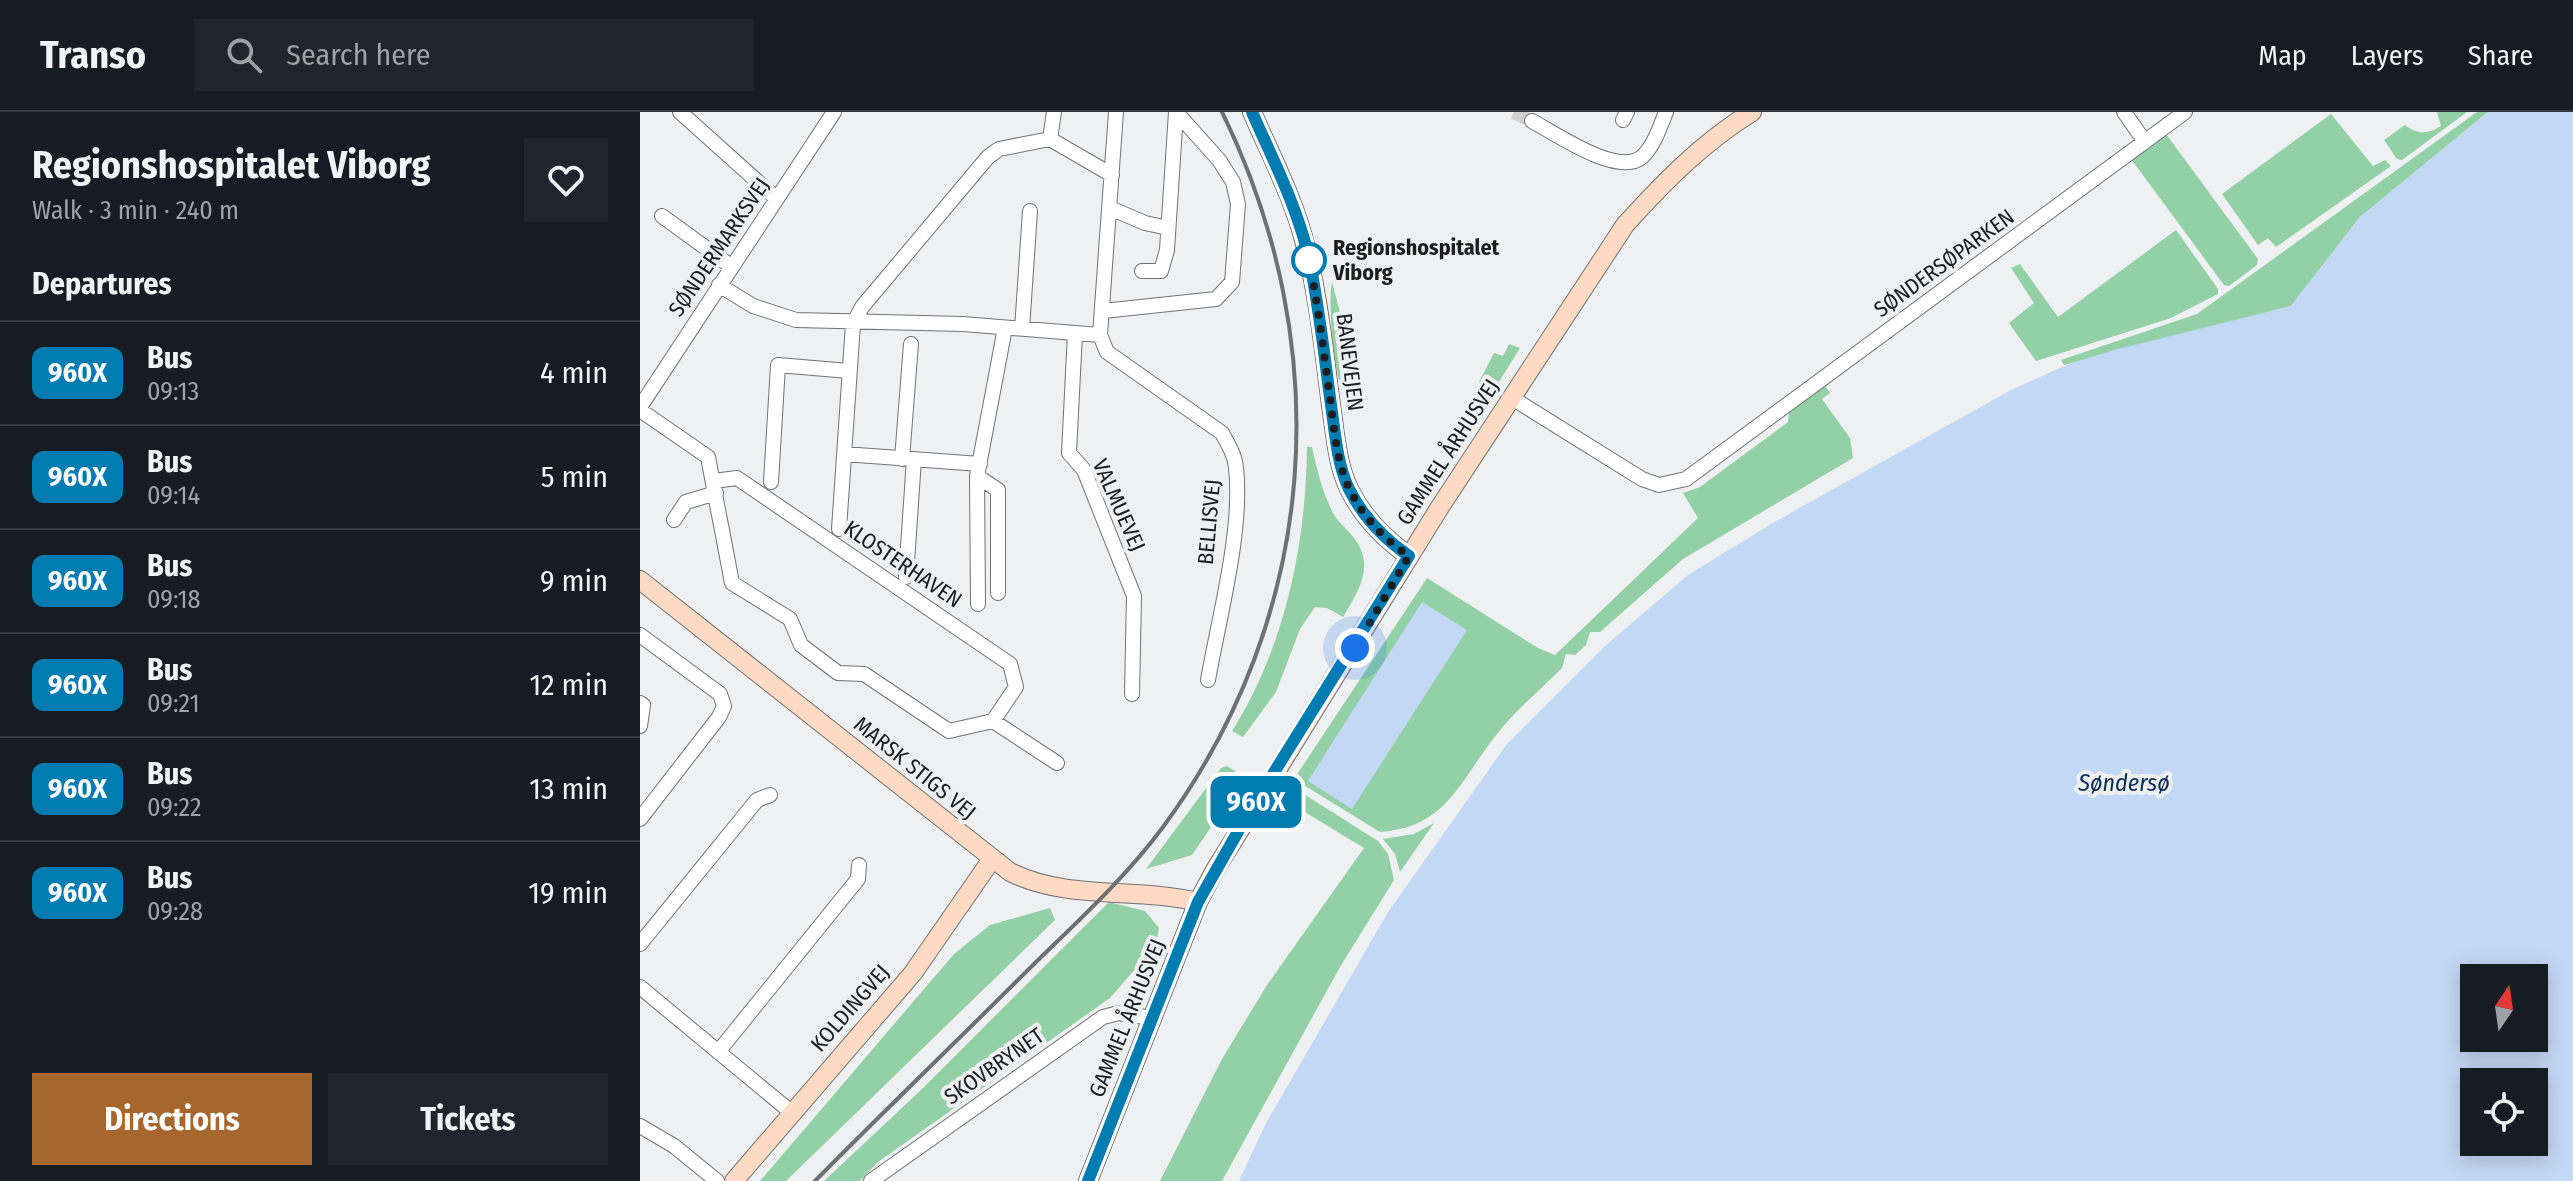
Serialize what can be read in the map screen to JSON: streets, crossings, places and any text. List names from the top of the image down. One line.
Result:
{"streets":{"street":["SØNDERMARKSVEJ","SØNDERSØPARKEN","BANEVEJEN","GAMMEL ÅRHUSVEJ","VALMUEVEJ","BELLISVEJ","KLOSTERHAVEN","MARSK STIGS VEJ","KOLDINGVEJ","SKOVBRYNET"]},"crossings":[["SØNDERSØPARKEN","GAMMEL ÅRHUSVEJ"],["BANEVEJEN","GAMMEL ÅRHUSVEJ"],["GAMMEL ÅRHUSVEJ","MARSK STIGS VEJ"],["GAMMEL ÅRHUSVEJ","SKOVBRYNET"],["MARSK STIGS VEJ","KOLDINGVEJ"]],"water":["Søndersø"],"places":["Regionshospitalet Viborg"],"lines":["bus line 960X"],"north":"top","page":{"header":"Transo","search":"Search here","nav":["Map","Layers","Share"],"heading":[["Regionshospitalet Viborg","Walk · 3 min · 240 m"],"Departures"],"on_map":"960X","list":[{"mark":"960X","name":"Bus","note":"09:13","value":"4 min"},{"mark":"960X","name":"Bus","note":"09:14","value":"5 min"},{"mark":"960X","name":"Bus","note":"09:18","value":"9 min"},{"mark":"960X","name":"Bus","note":"09:21","value":"12 min"},{"mark":"960X","name":"Bus","note":"09:22","value":"13 min"},{"mark":"960X","name":"Bus","note":"09:28","value":"19 min"}],"buttons":["Directions","Tickets"]}}
